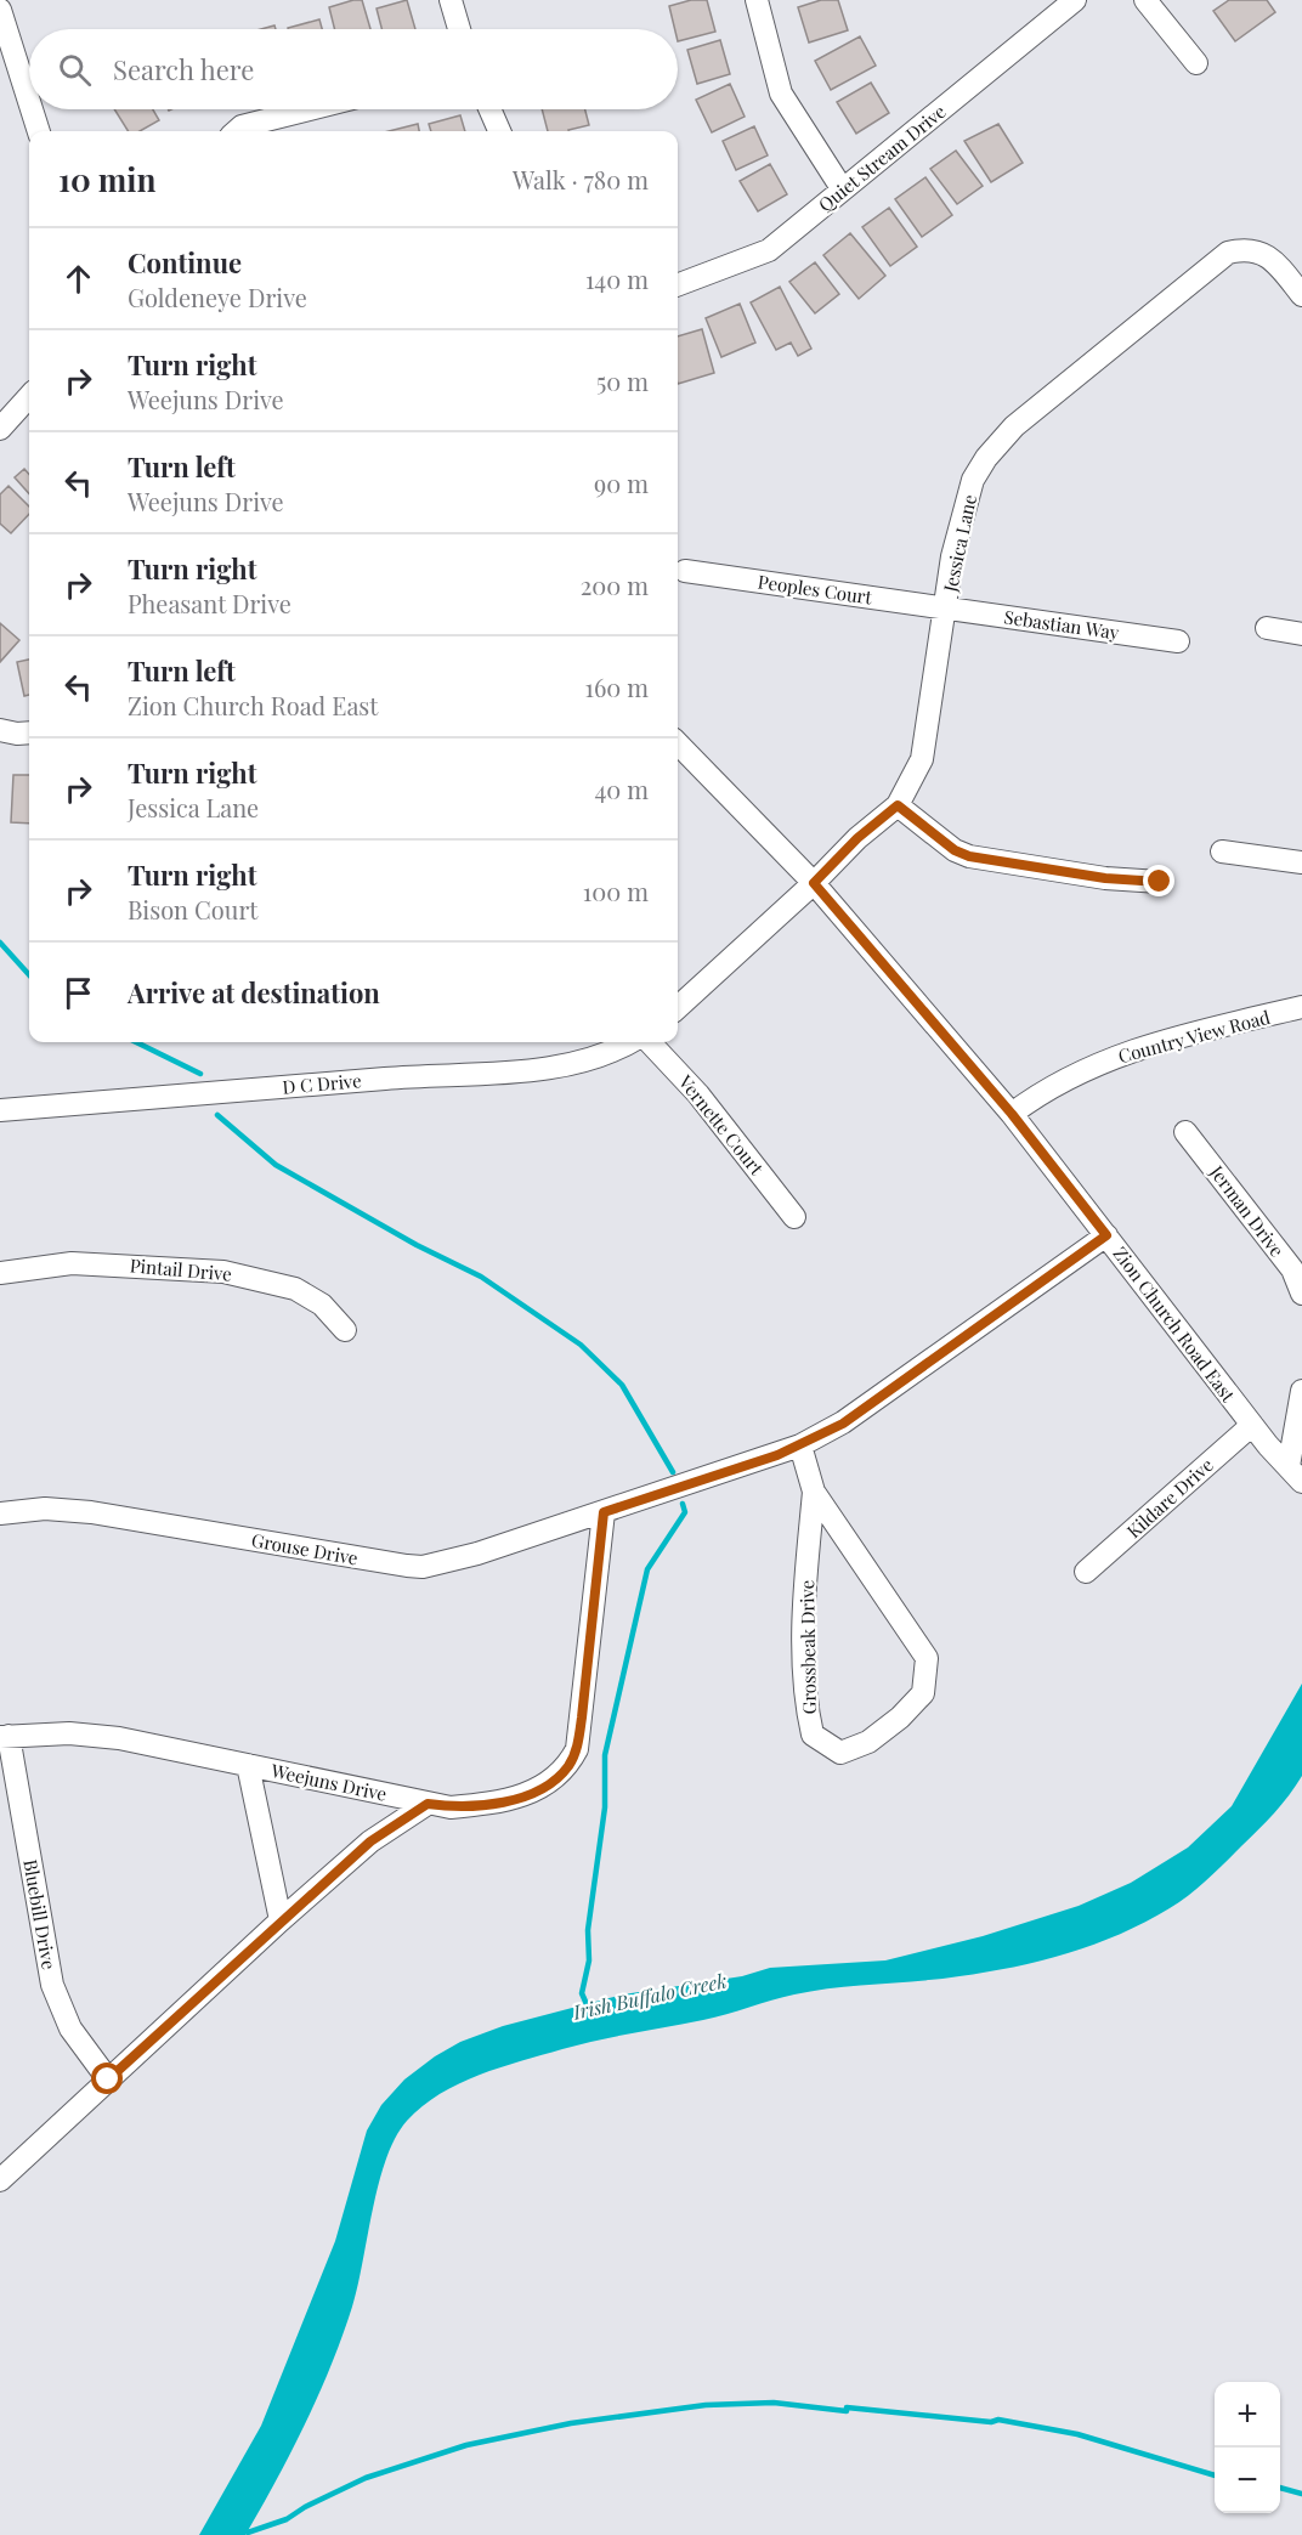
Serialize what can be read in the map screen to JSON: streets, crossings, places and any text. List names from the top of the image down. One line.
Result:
{"streets":{"street":["Quiet Stream Drive","Jessica Lane","Peoples Court","Sebastian Way","Country View Road","D C Drive","Vernette Court","Jerman Drive","Pintail Drive","Zion Church Road East","Kildare Drive","Grouse Drive","Grossbeak Drive","Weejuns Drive","Bluebill Drive"]},"crossings":[["Jessica Lane","Peoples Court"],["Jessica Lane","Sebastian Way"],["Jessica Lane","Zion Church Road East"],["Peoples Court","Sebastian Way"],["Country View Road","Zion Church Road East"],["Zion Church Road East","Kildare Drive"],["Zion Church Road East","Grouse Drive"],["Grouse Drive","Grossbeak Drive"],["Grouse Drive","Weejuns Drive"],["Weejuns Drive","Bluebill Drive"]],"water":["Irish Buffalo Creek"],"page":{"search":"Search here","heading":["10 min","Walk · 780 m"],"list":[["Continue","Goldeneye Drive","140 m"],["Turn right","Weejuns Drive","50 m"],["Turn left","Weejuns Drive","90 m"],["Turn right","Pheasant Drive","200 m"],["Turn left","Zion Church Road East","160 m"],["Turn right","Jessica Lane","40 m"],["Turn right","Bison Court","100 m"],"Arrive at destination"],"map_buttons":["+","−"]}}
